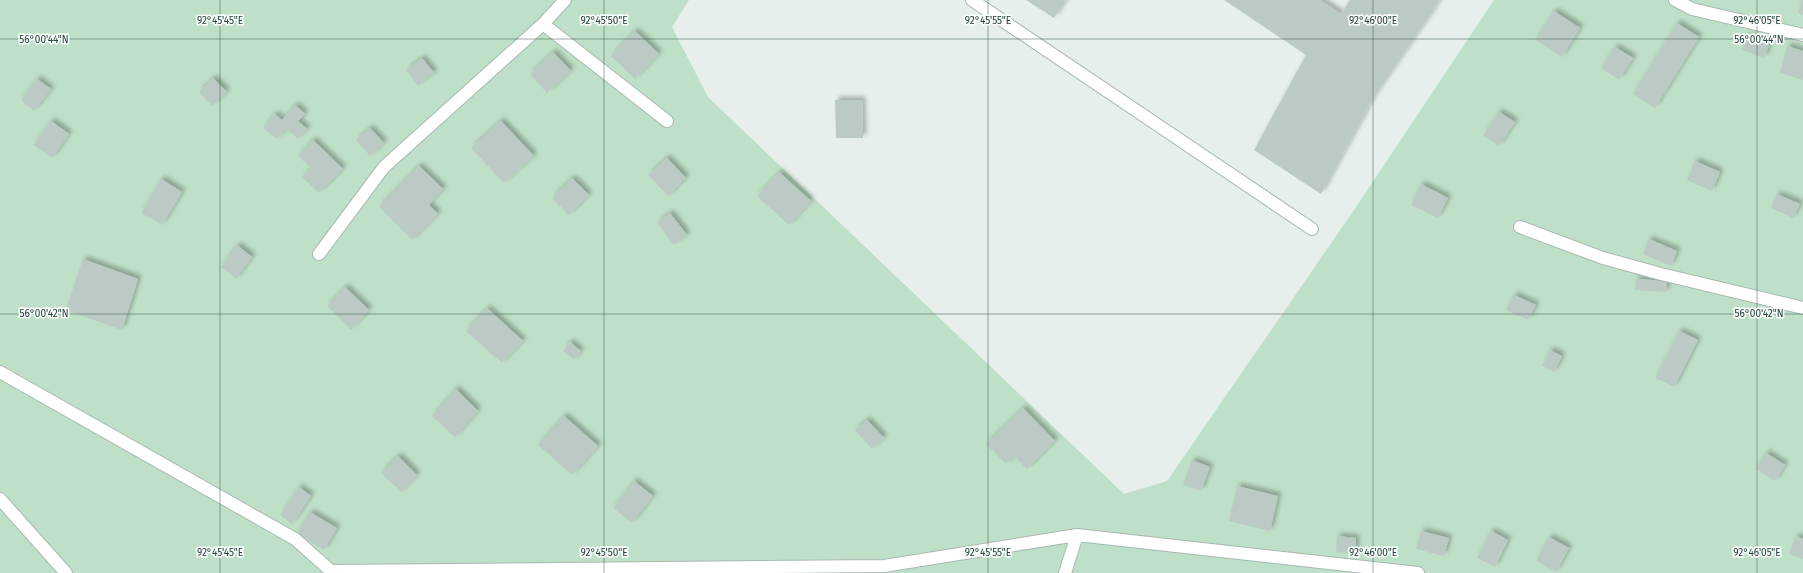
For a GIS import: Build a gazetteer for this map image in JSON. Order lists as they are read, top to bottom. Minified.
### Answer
{"coordinates":["92°45'45\"E","92°45'50\"E","92°45'55\"E","92°46'00\"E","92°46'05\"E","56°00'44\"N","56°00'42\"N"]}
